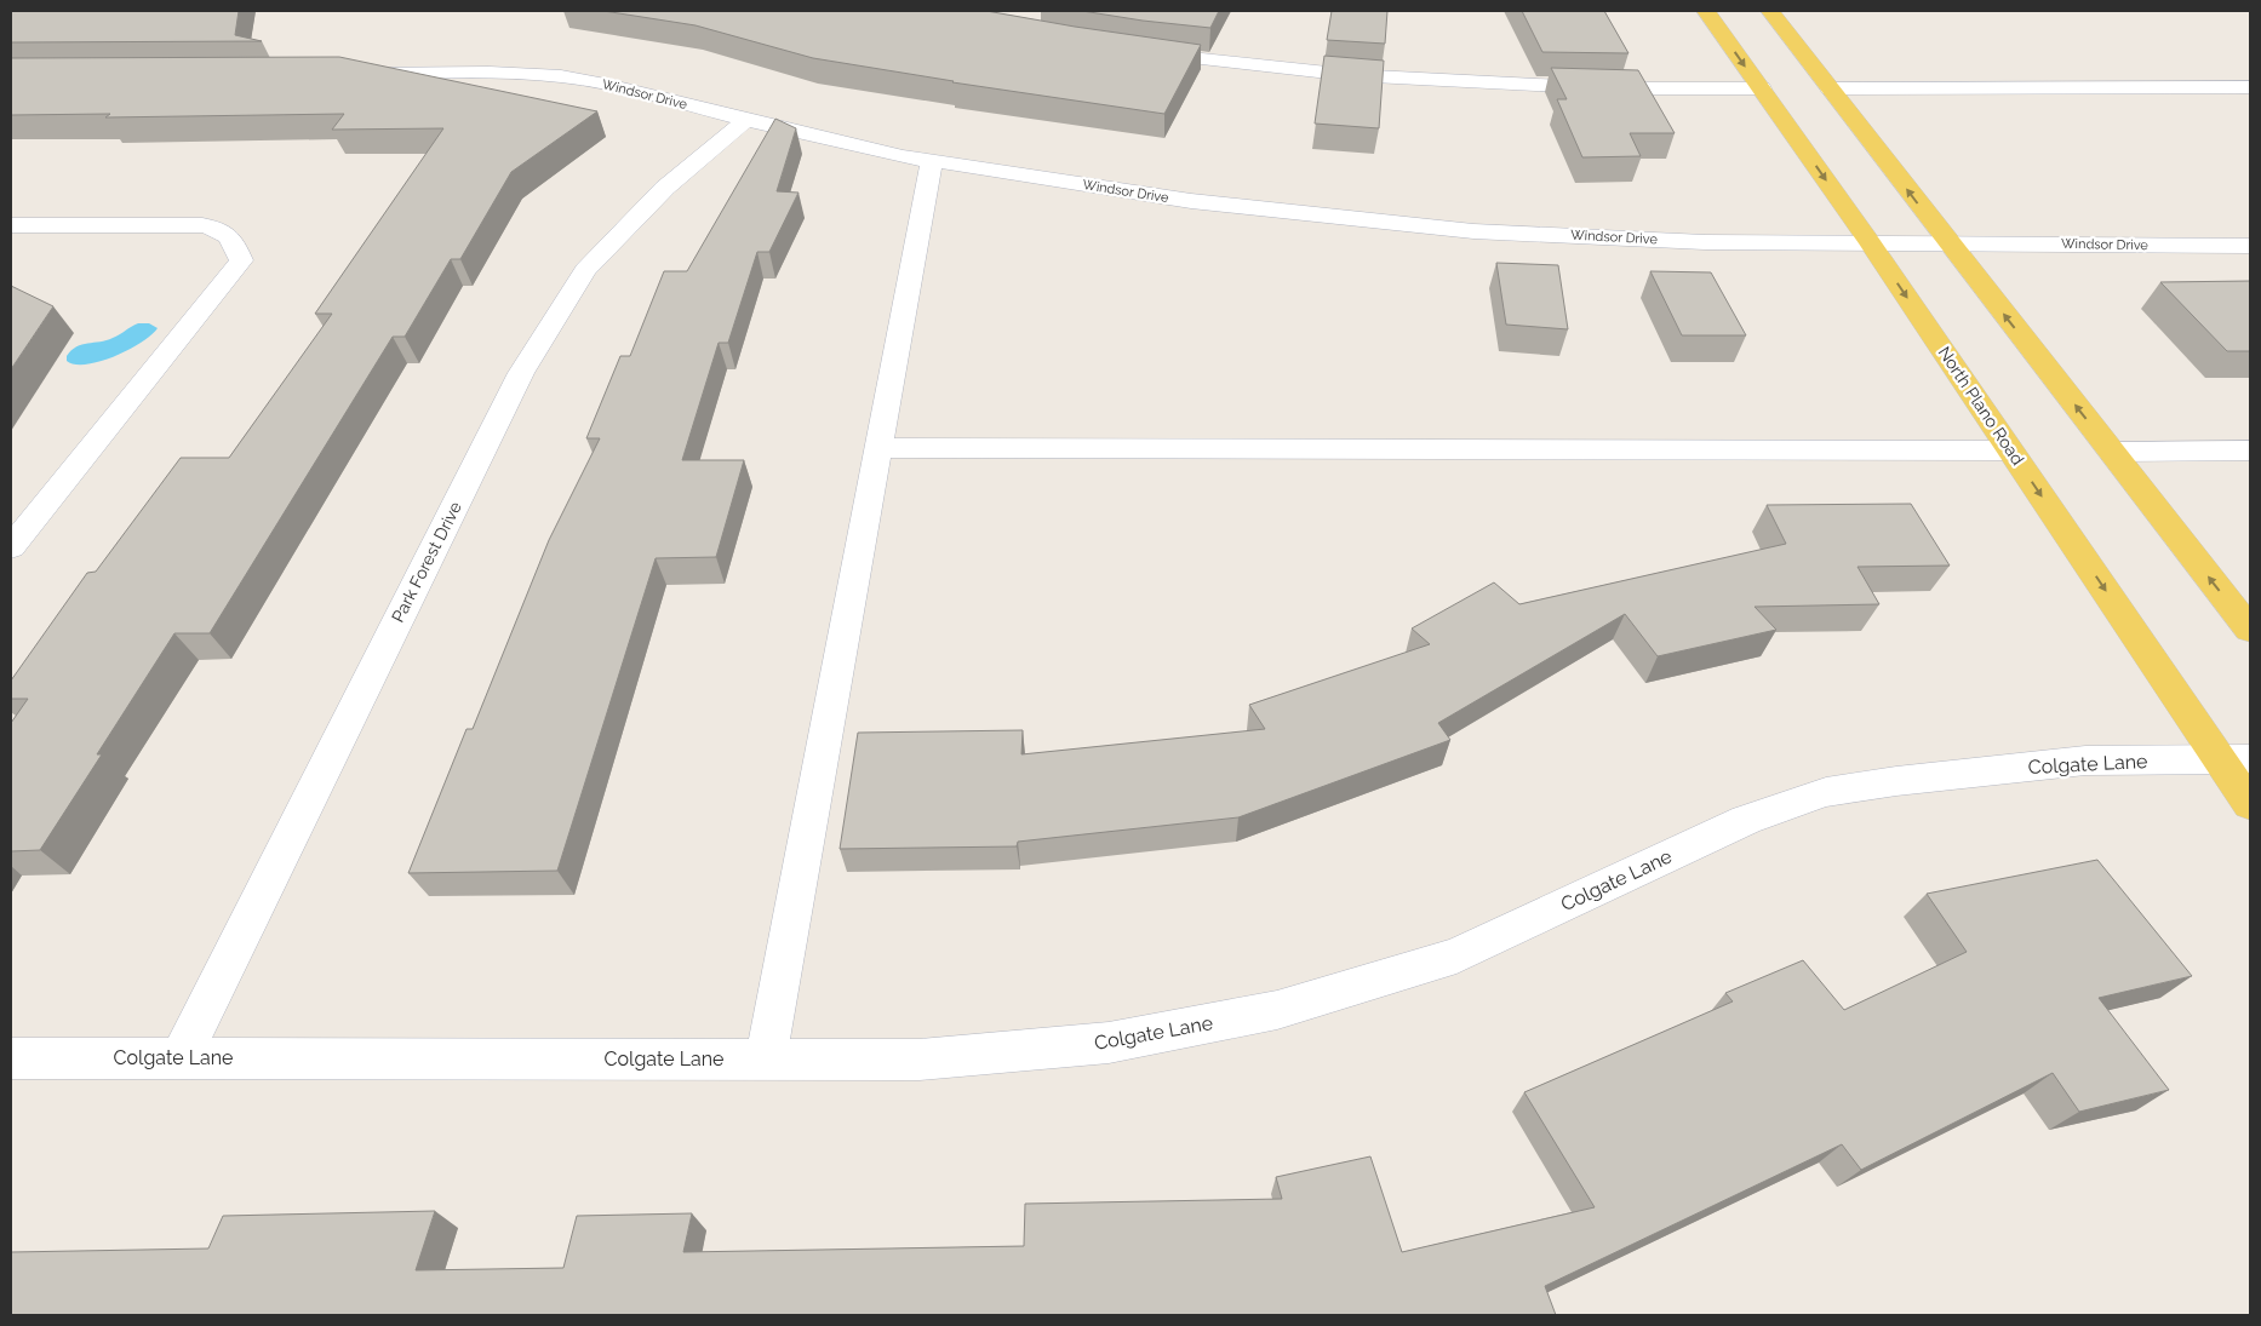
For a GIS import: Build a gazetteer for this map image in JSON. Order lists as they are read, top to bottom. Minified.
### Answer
{"streets":{"main road":["North Plano Road"],"street":["Windsor Drive","Park Forest Drive","Colgate Lane"]},"crossings":[["Windsor Drive","North Plano Road"],["Windsor Drive","Park Forest Drive"],["North Plano Road","Colgate Lane"],["Park Forest Drive","Colgate Lane"]]}
